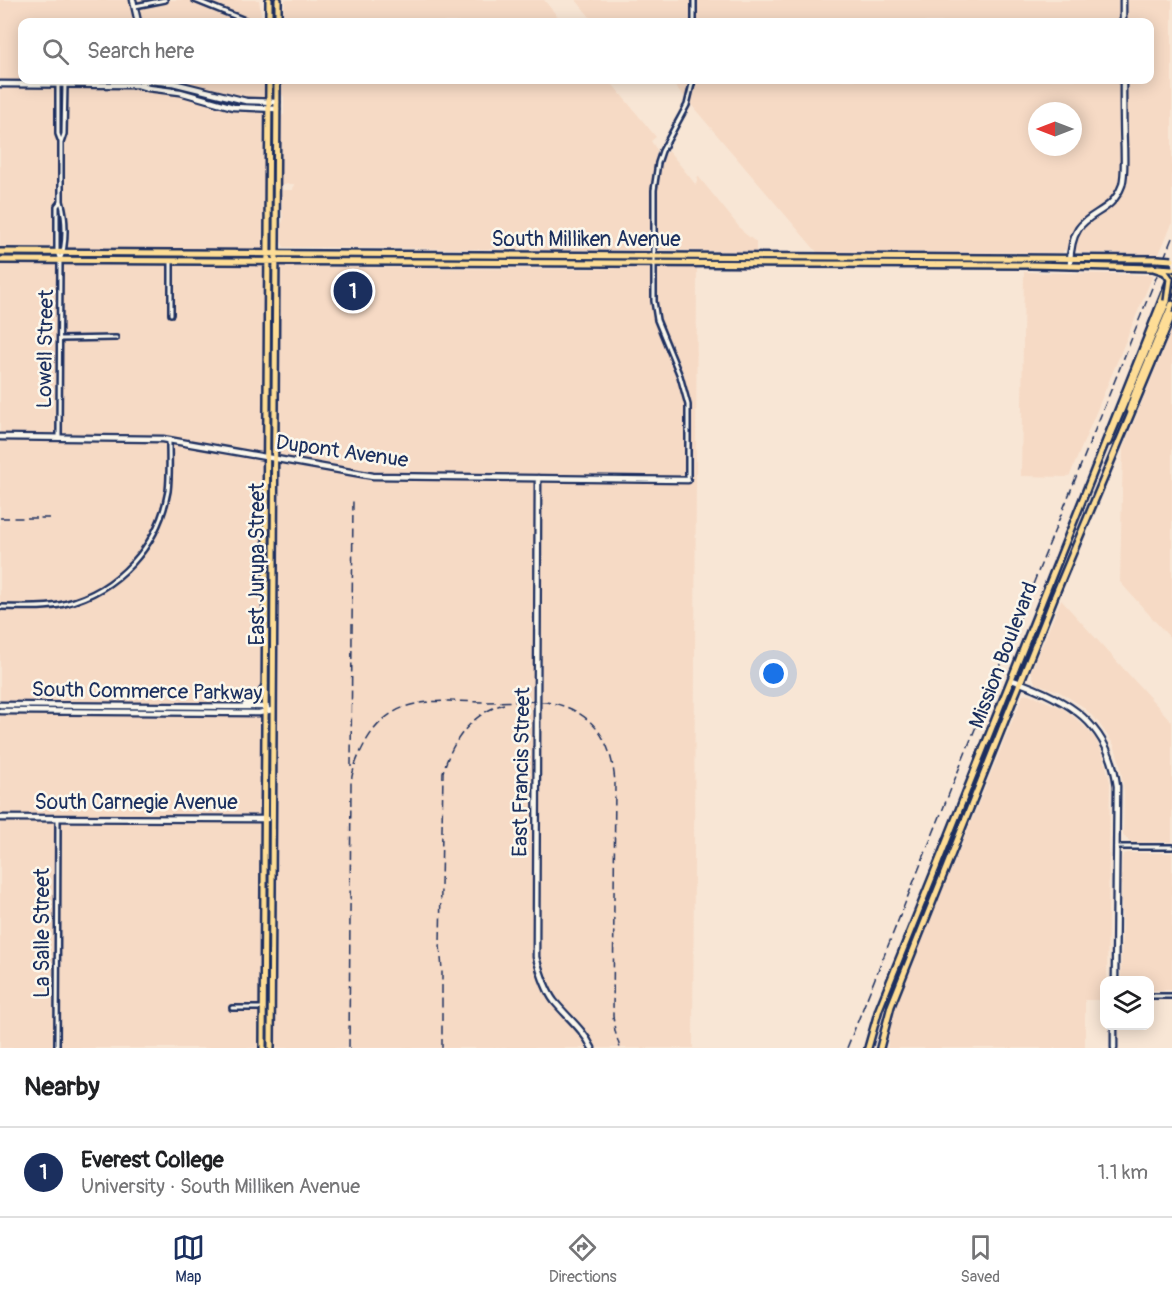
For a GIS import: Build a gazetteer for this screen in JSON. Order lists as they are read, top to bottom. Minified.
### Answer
{"streets":{"main road":["South Milliken Avenue","East Jurupa Street","Mission Boulevard"],"street":["Lowell Street","Dupont Avenue","South Commerce Parkway","East Francis Street","South Carnegie Avenue","La Salle Street"]},"crossings":[["South Milliken Avenue","Lowell Street"],["South Milliken Avenue","East Jurupa Street"],["Lowell Street","Dupont Avenue"],["Dupont Avenue","East Jurupa Street"],["Dupont Avenue","East Francis Street"],["East Jurupa Street","South Commerce Parkway"],["East Jurupa Street","South Carnegie Avenue"],["South Carnegie Avenue","La Salle Street"]],"north":"left","page":{"search":"Search here","pins":"1","heading":"Nearby","list":[{"mark":"1","name":"Everest College","note":"University · South Milliken Avenue","value":"1.1 km"}],"nav":["Map","Directions","Saved"]}}
